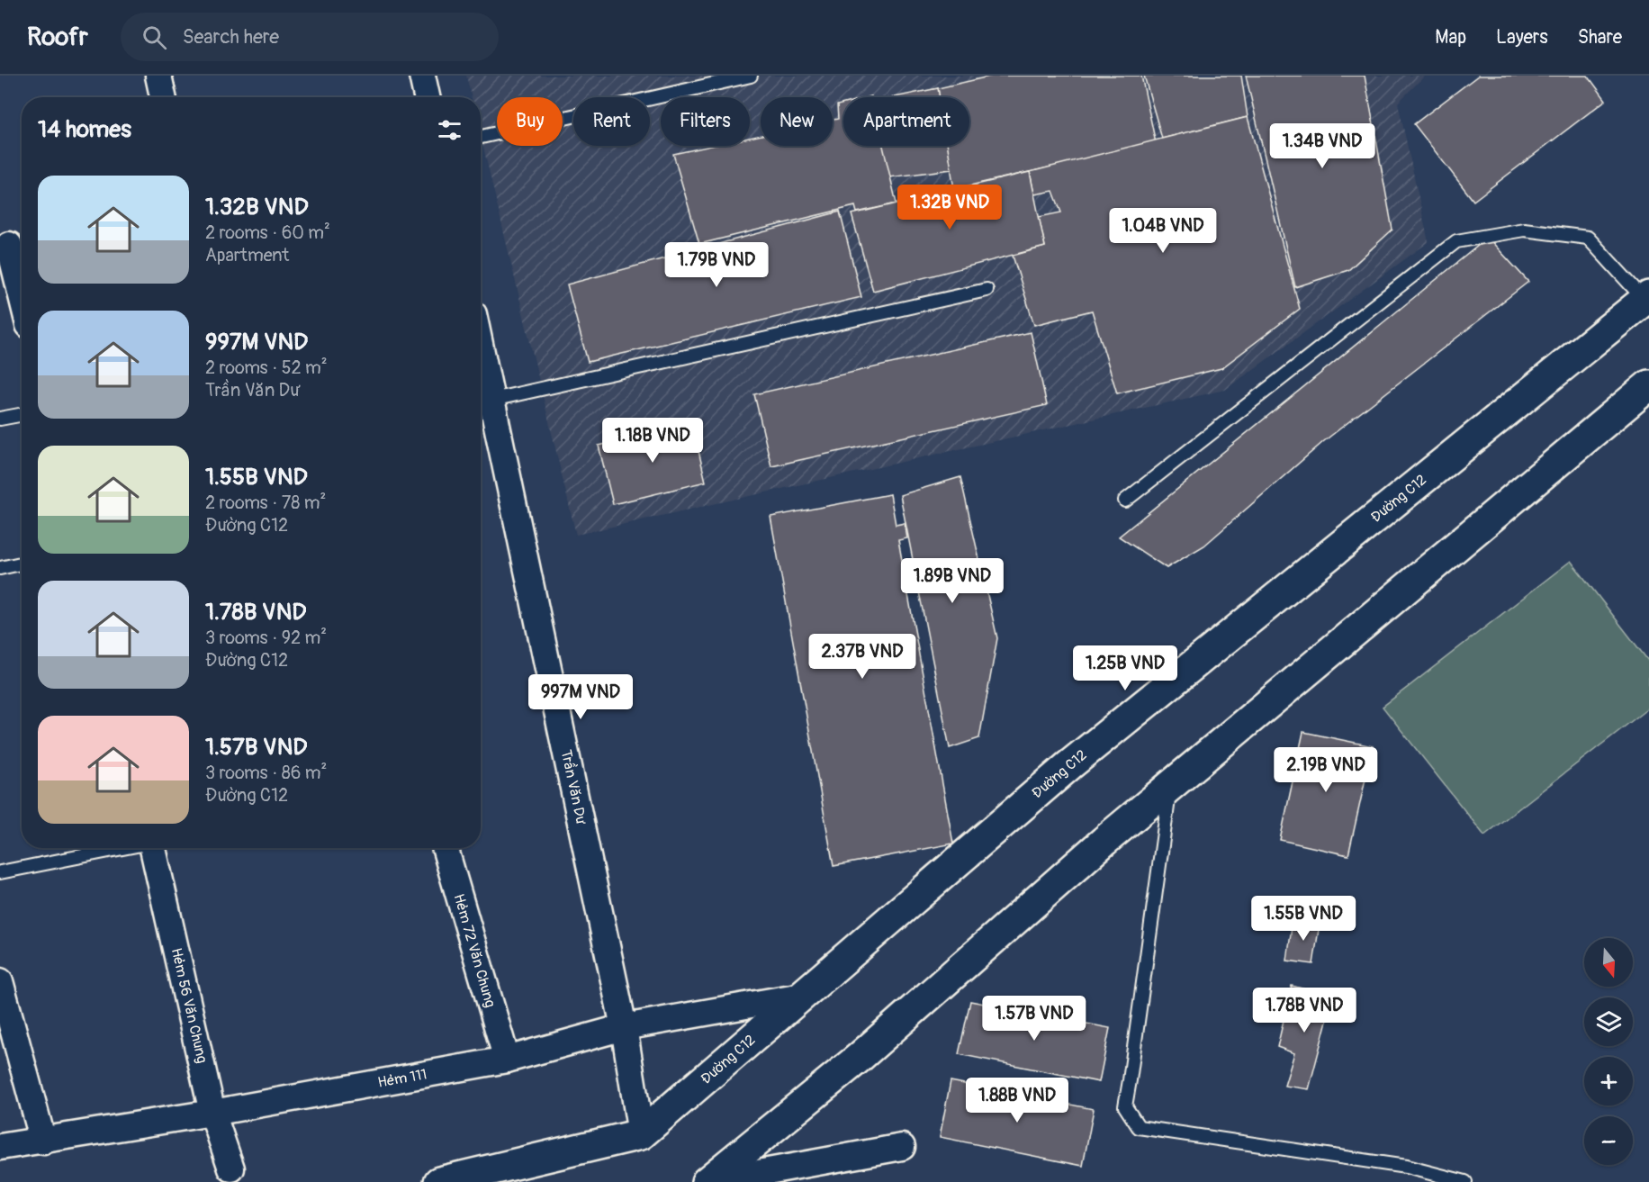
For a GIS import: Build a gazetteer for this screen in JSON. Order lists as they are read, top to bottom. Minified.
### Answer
{"streets":{"main road":["Đường C12"],"street":["Trần Văn Dư","Hẻm 72 Văn Chung","Hẻm 56 Văn Chung","Hẻm 111"]},"crossings":[["Đường C12","Trần Văn Dư"],["Đường C12","Hẻm 111"],["Trần Văn Dư","Hẻm 111"],["Hẻm 72 Văn Chung","Hẻm 111"],["Hẻm 56 Văn Chung","Hẻm 111"]],"north":"bottom","page":{"header":"Roofr","search":"Search here","nav":["Map","Layers","Share"],"chip":["Buy","Rent","Filters","New","Apartment"],"heading":"14 homes","price":["1.34B VND","1.32B VND","1.04B VND","1.79B VND","1.18B VND","1.89B VND","2.37B VND","1.25B VND","997M VND","2.19B VND","1.55B VND","1.78B VND","1.57B VND","1.88B VND"],"list":[{"name":"1.32B VND","note":"2 rooms · 60 m² · Apartment"},{"name":"997M VND","note":"2 rooms · 52 m² · Trần Văn Dư"},{"name":"1.55B VND","note":"2 rooms · 78 m² · Đường C12"},{"name":"1.78B VND","note":"3 rooms · 92 m² · Đường C12"},{"name":"1.57B VND","note":"3 rooms · 86 m² · Đường C12"}],"map_buttons":["+","−"]}}
